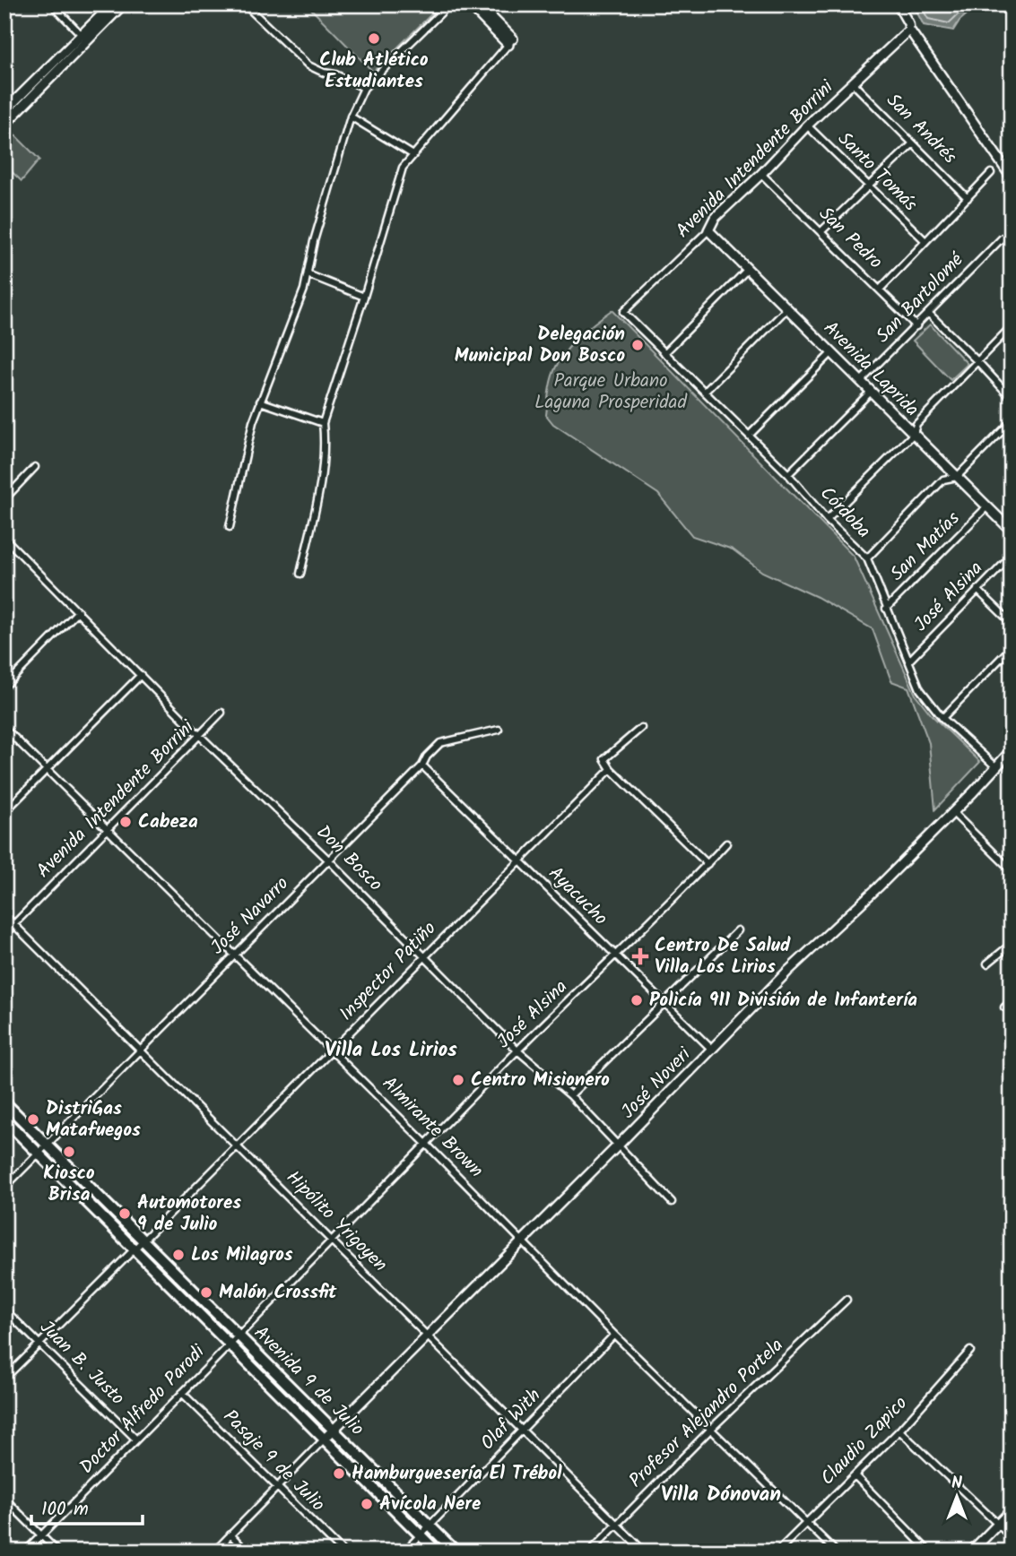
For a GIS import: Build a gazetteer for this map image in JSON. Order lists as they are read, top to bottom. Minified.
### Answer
{"streets":{"main road":["Avenida 9 de Julio"],"street":["San Andrés","Avenida Intendente Borrini","Santo Tomás","San Pedro","San Bartolomé","Avenida Laprida","Córdoba","San Matías","José Alsina","Don Bosco","Ayacucho","José Navarro","Inspector Patiño","José Noveri","Almirante Brown","Hipólito Yrigoyen","Juan B. Justo","Doctor Alfredo Parodi","Profesor Alejandro Portela","Olaf With","Claudio Zapico","Pasaje 9 de Julio"]},"crossings":[["San Andrés","Avenida Intendente Borrini"],["Avenida Intendente Borrini","Santo Tomás"],["Avenida Intendente Borrini","San Pedro"],["Avenida Intendente Borrini","Avenida Laprida"],["Avenida Intendente Borrini","Córdoba"],["Avenida Intendente Borrini","Don Bosco"],["Avenida Intendente Borrini","Almirante Brown"],["Avenida Intendente Borrini","Hipólito Yrigoyen"],["San Pedro","San Bartolomé"],["San Bartolomé","Avenida Laprida"],["Avenida Laprida","San Matías"],["Córdoba","San Matías"],["Córdoba","José Alsina"],["Córdoba","José Noveri"],["José Alsina","Don Bosco"],["José Alsina","Ayacucho"],["José Alsina","Almirante Brown"],["José Alsina","Hipólito Yrigoyen"],["José Alsina","Avenida 9 de Julio"],["José Alsina","Doctor Alfredo Parodi"],["Don Bosco","José Navarro"],["Don Bosco","Inspector Patiño"],["Don Bosco","José Noveri"],["Ayacucho","José Navarro"],["Ayacucho","Inspector Patiño"],["Ayacucho","José Noveri"],["José Navarro","Almirante Brown"],["José Navarro","Hipólito Yrigoyen"],["José Navarro","Avenida 9 de Julio"],["Inspector Patiño","Almirante Brown"],["Inspector Patiño","Hipólito Yrigoyen"],["Inspector Patiño","Juan B. Justo"],["Inspector Patiño","Avenida 9 de Julio"],["José Noveri","Almirante Brown"],["José Noveri","Hipólito Yrigoyen"],["José Noveri","Avenida 9 de Julio"],["Almirante Brown","Profesor Alejandro Portela"],["Almirante Brown","Olaf With"],["Almirante Brown","Claudio Zapico"],["Hipólito Yrigoyen","Profesor Alejandro Portela"],["Hipólito Yrigoyen","Olaf With"],["Juan B. Justo","Doctor Alfredo Parodi"],["Avenida 9 de Julio","Doctor Alfredo Parodi"],["Avenida 9 de Julio","Olaf With"],["Doctor Alfredo Parodi","Pasaje 9 de Julio"]],"districts":["Villa Los Lirios","Villa Dónovan"],"parks":["Parque Urbano Laguna Prosperidad"],"places":{"other":["Club Atlético Estudiantes","Delegación Municipal Don Bosco","Cabeza","Policía 911 División de Infantería","Centro Misionero","DistriGas Matafuegos","Kiosco Brisa","Automotores 9 de Julio","Los Milagros","Malón Crossfit","Hamburguesería El Trébol","Avícola Nere"],"health":["Centro De Salud Villa Los Lirios"]},"scale_bar":"100 m","north":"top"}
